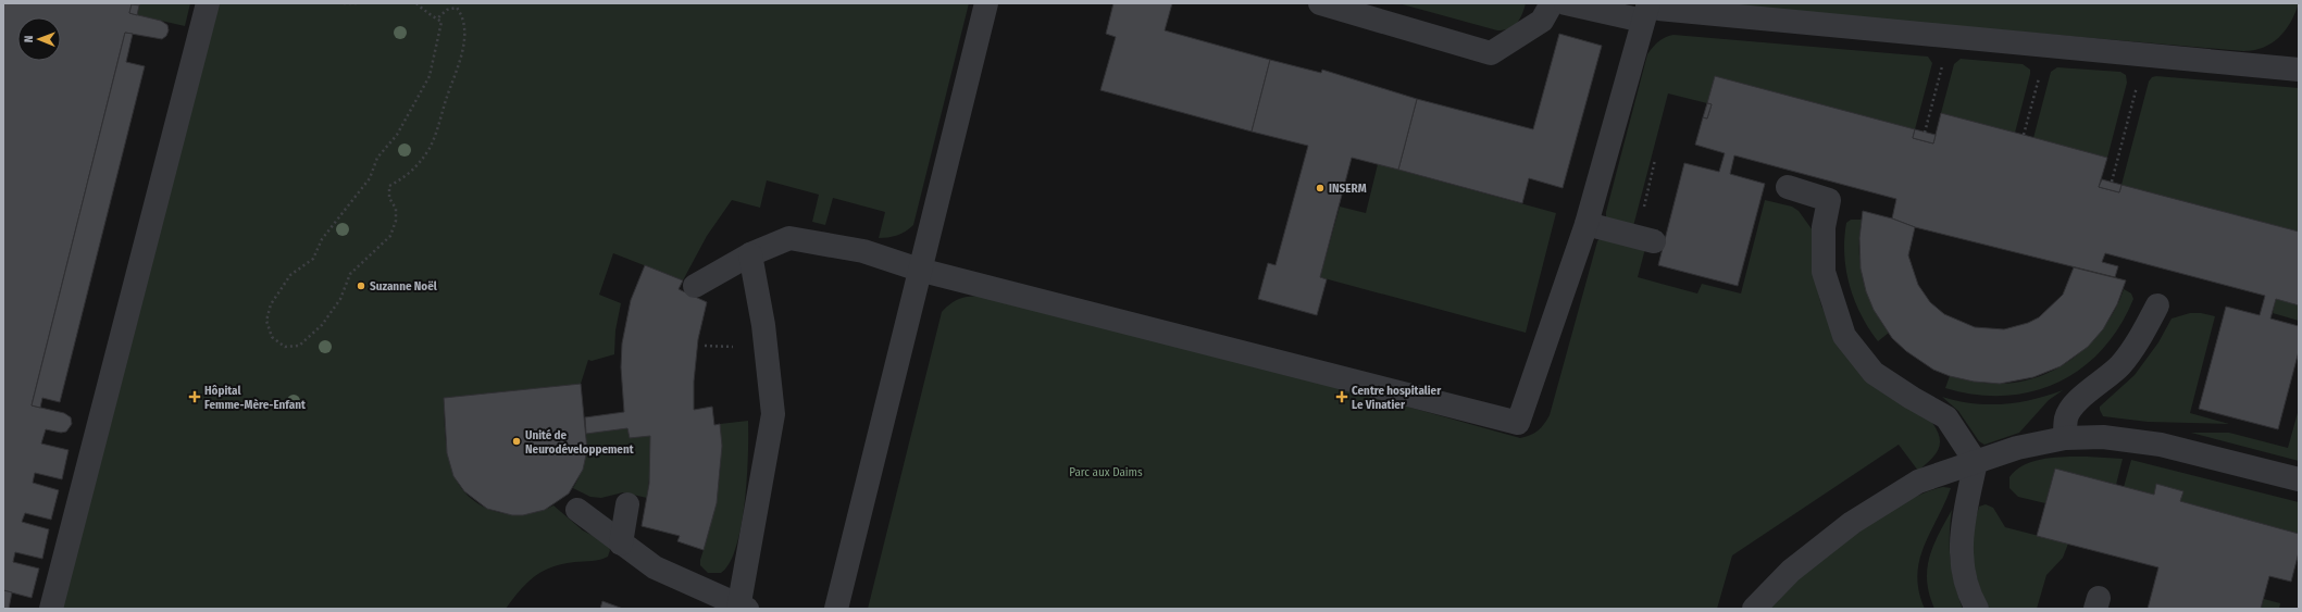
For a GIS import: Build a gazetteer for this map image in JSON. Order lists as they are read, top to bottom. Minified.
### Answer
{"parks":["Parc aux Daims"],"places":{"other":["INSERM","Suzanne Noël","Unité de Neurodéveloppement"],"health":["Hôpital Femme-Mère-Enfant","Centre hospitalier Le Vinatier"]},"north":"left"}
